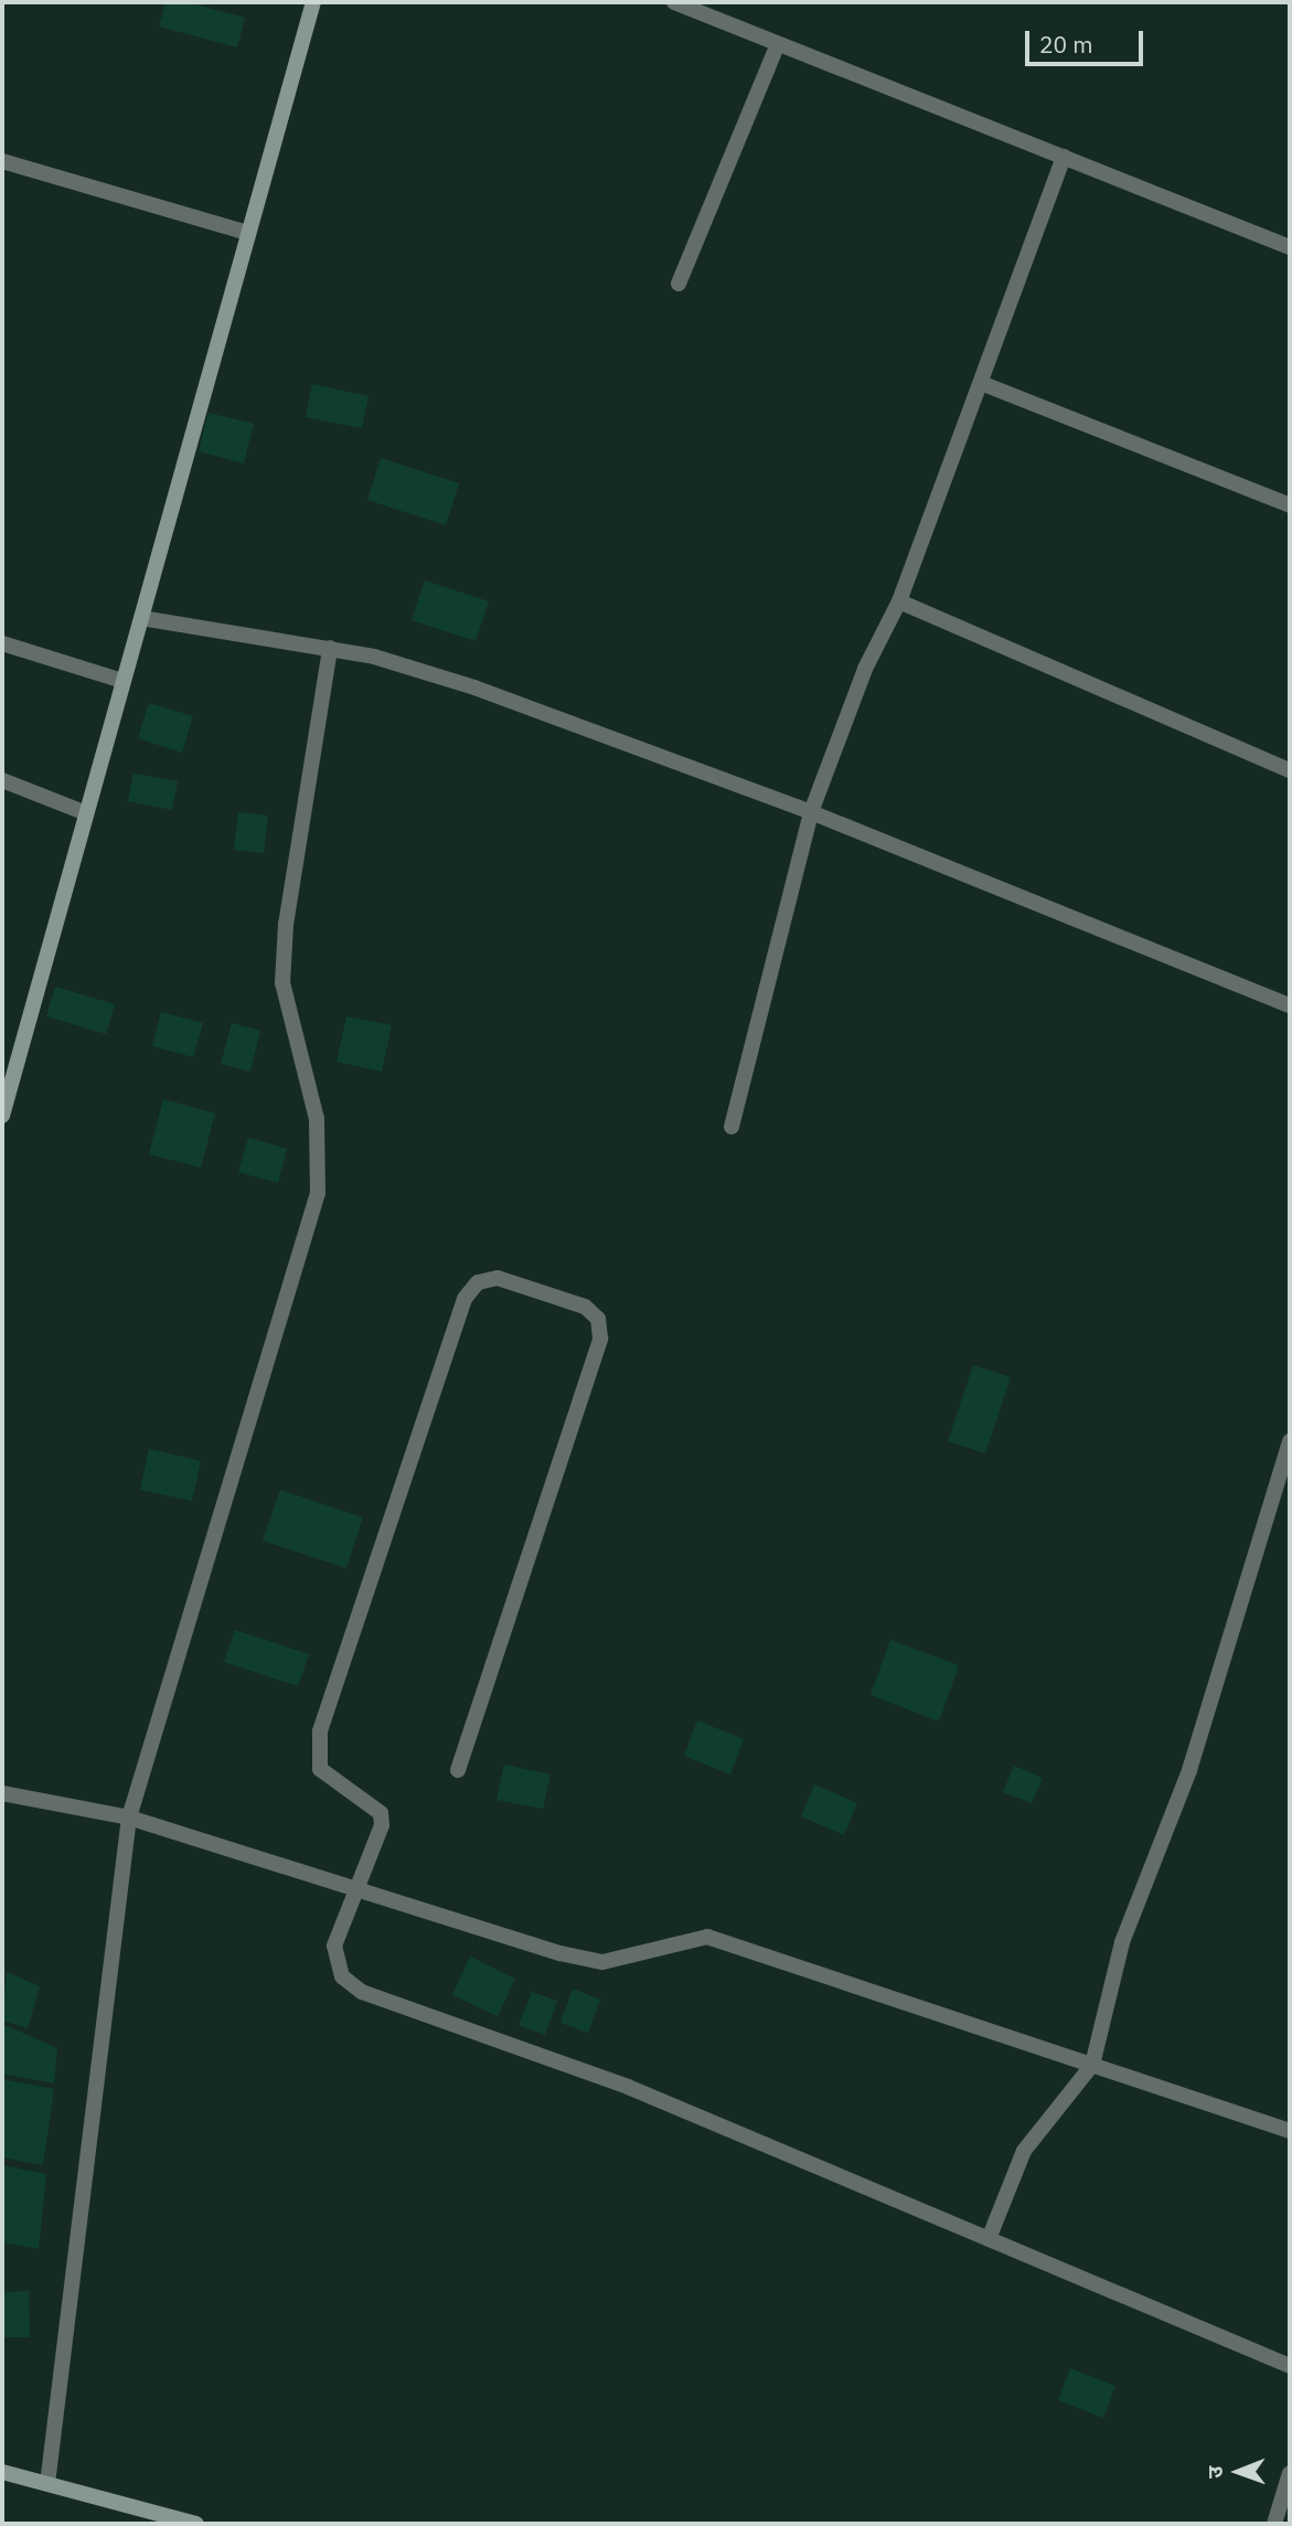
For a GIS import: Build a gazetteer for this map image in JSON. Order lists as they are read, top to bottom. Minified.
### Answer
{"scale_bar":"20 m","north":"left"}
